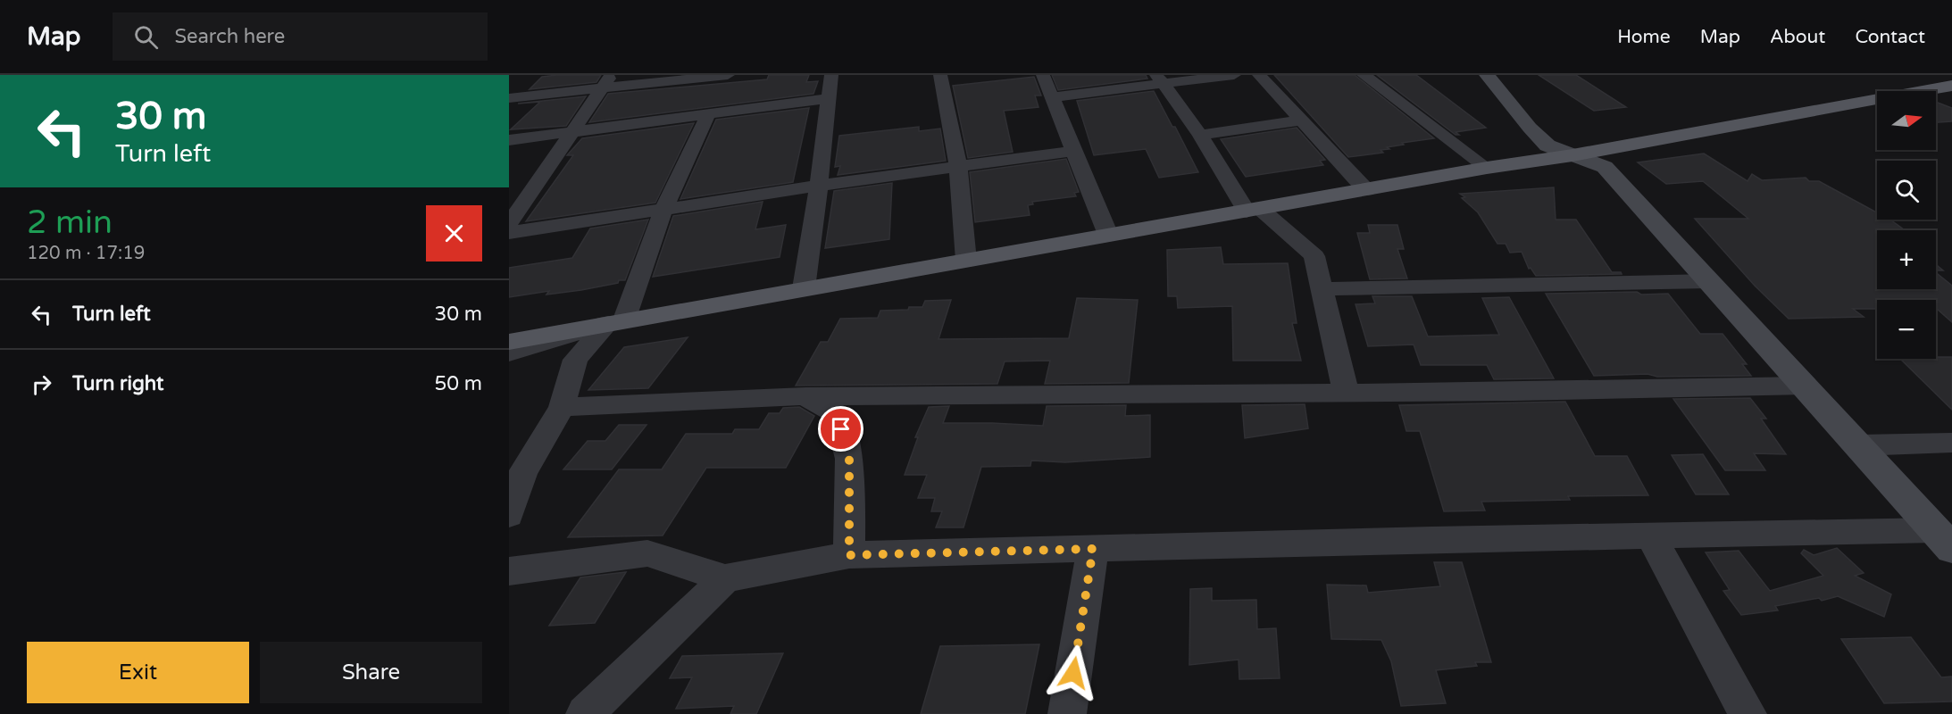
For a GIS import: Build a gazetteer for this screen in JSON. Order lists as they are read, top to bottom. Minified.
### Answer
{"north":"right","page":{"header":"Map","search":"Search here","nav":["Home","Map","About","Contact"],"turn":["30 m","Turn left"],"map_buttons":["+","−"],"heading":["2 min","120 m · 17:19"],"list":[{"name":"Turn left","value":"30 m"},{"name":"Turn right","value":"50 m"}],"buttons":["Exit","Share"]}}
